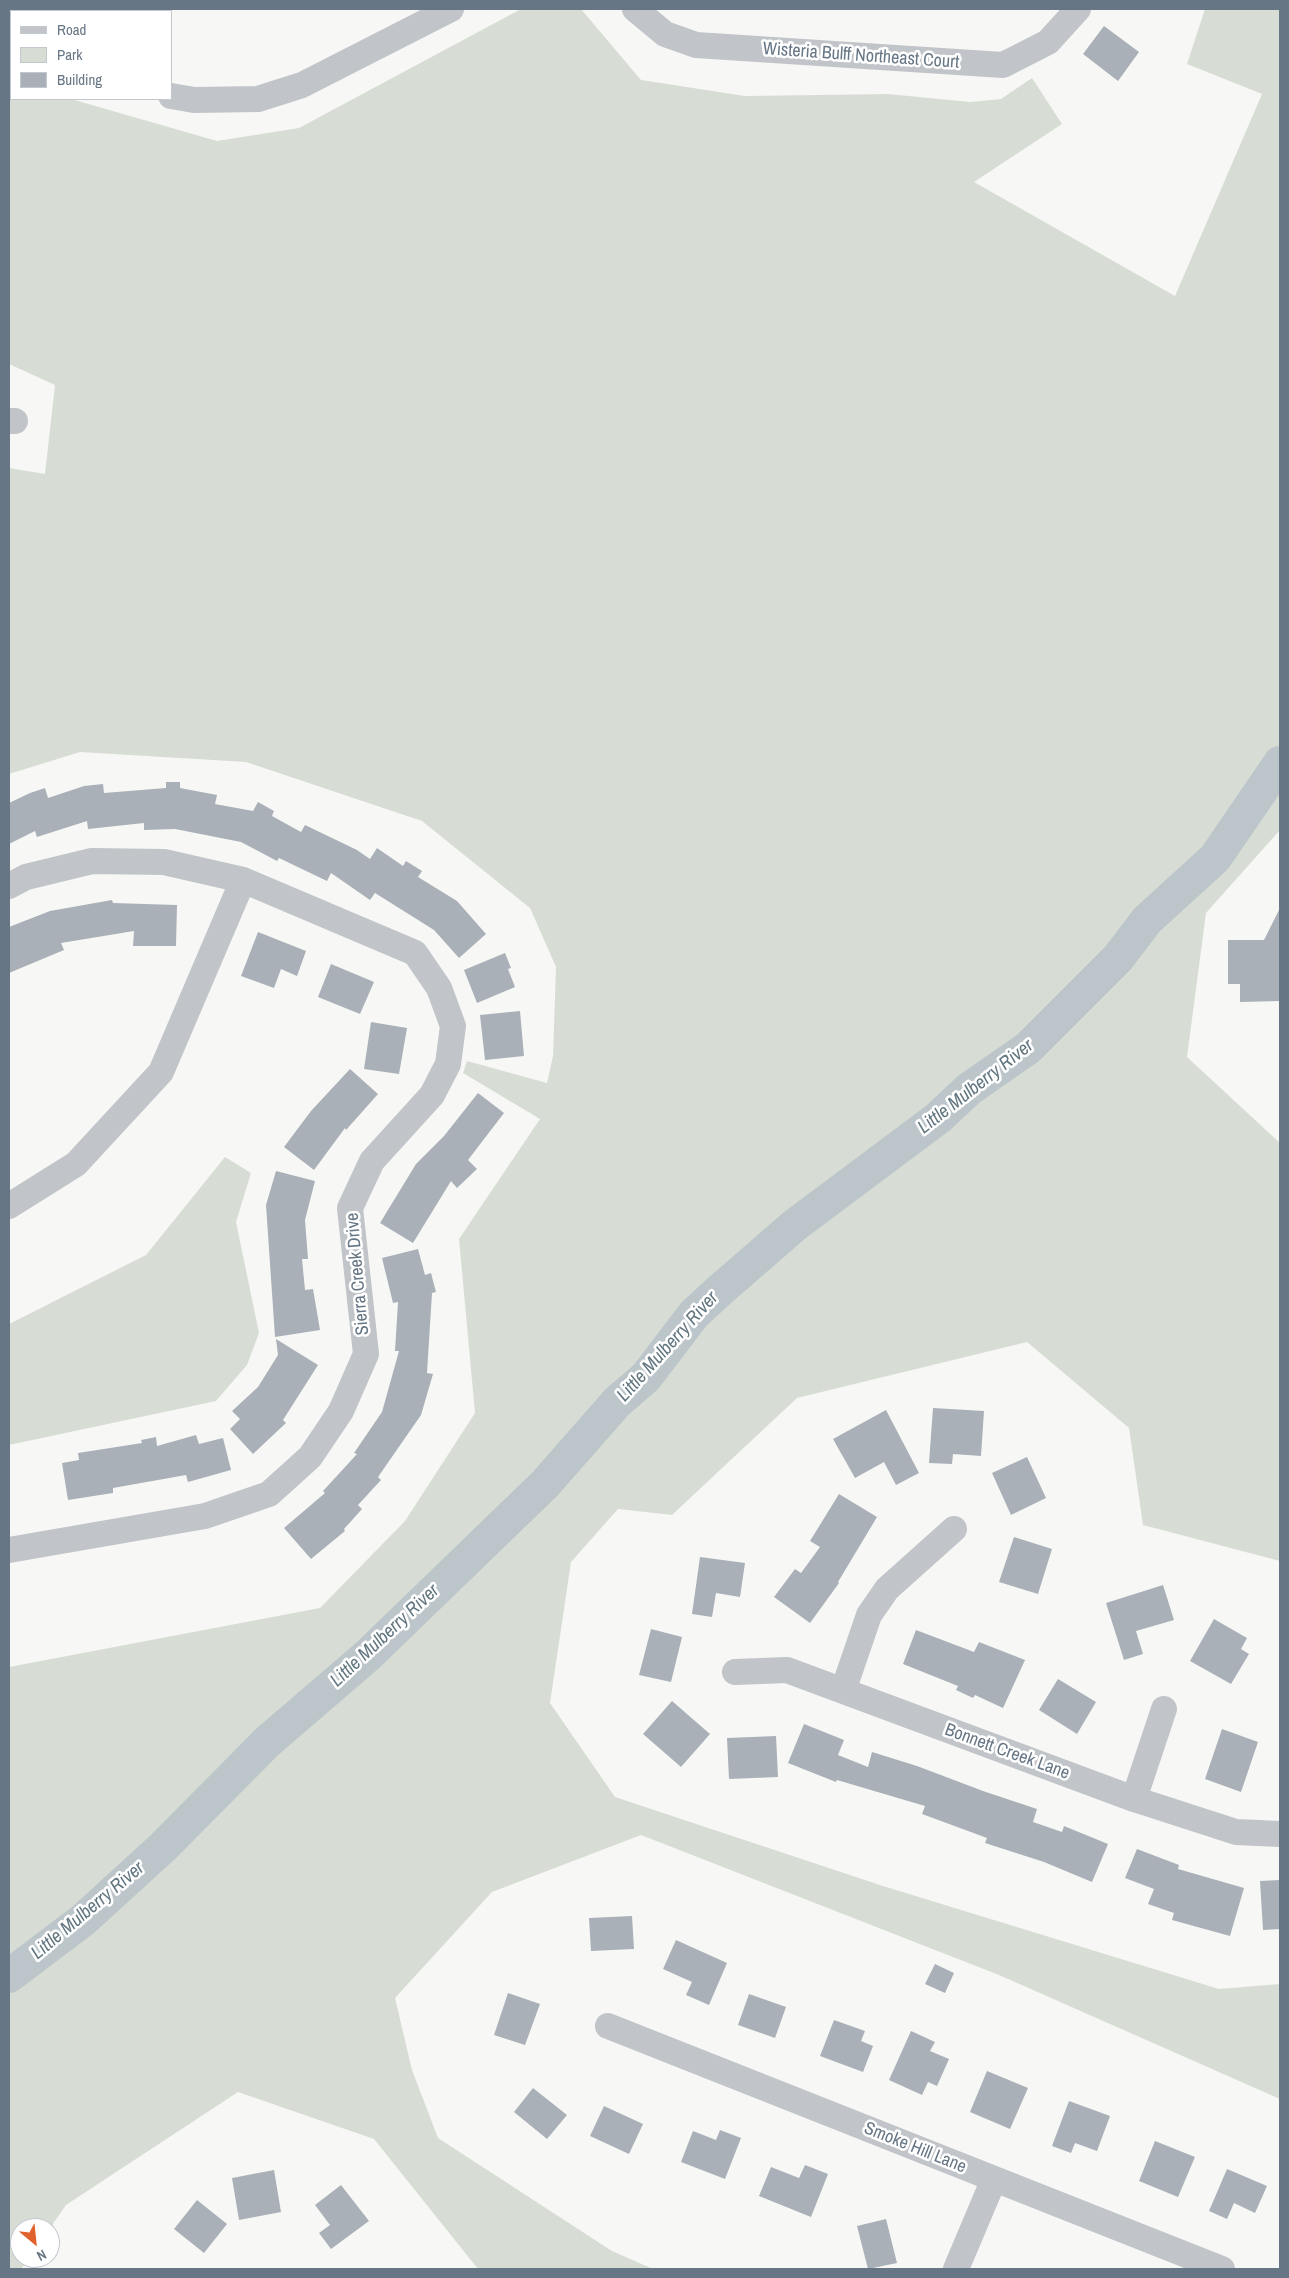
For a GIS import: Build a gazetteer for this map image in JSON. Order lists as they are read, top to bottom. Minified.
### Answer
{"streets":{"street":["Wisteria Bulff Northeast Court","Sierra Creek Drive","Bonnett Creek Lane","Smoke Hill Lane"]},"water":["Little Mulberry River"],"legend":["Road","Park","Building"],"north":"bottom right"}
